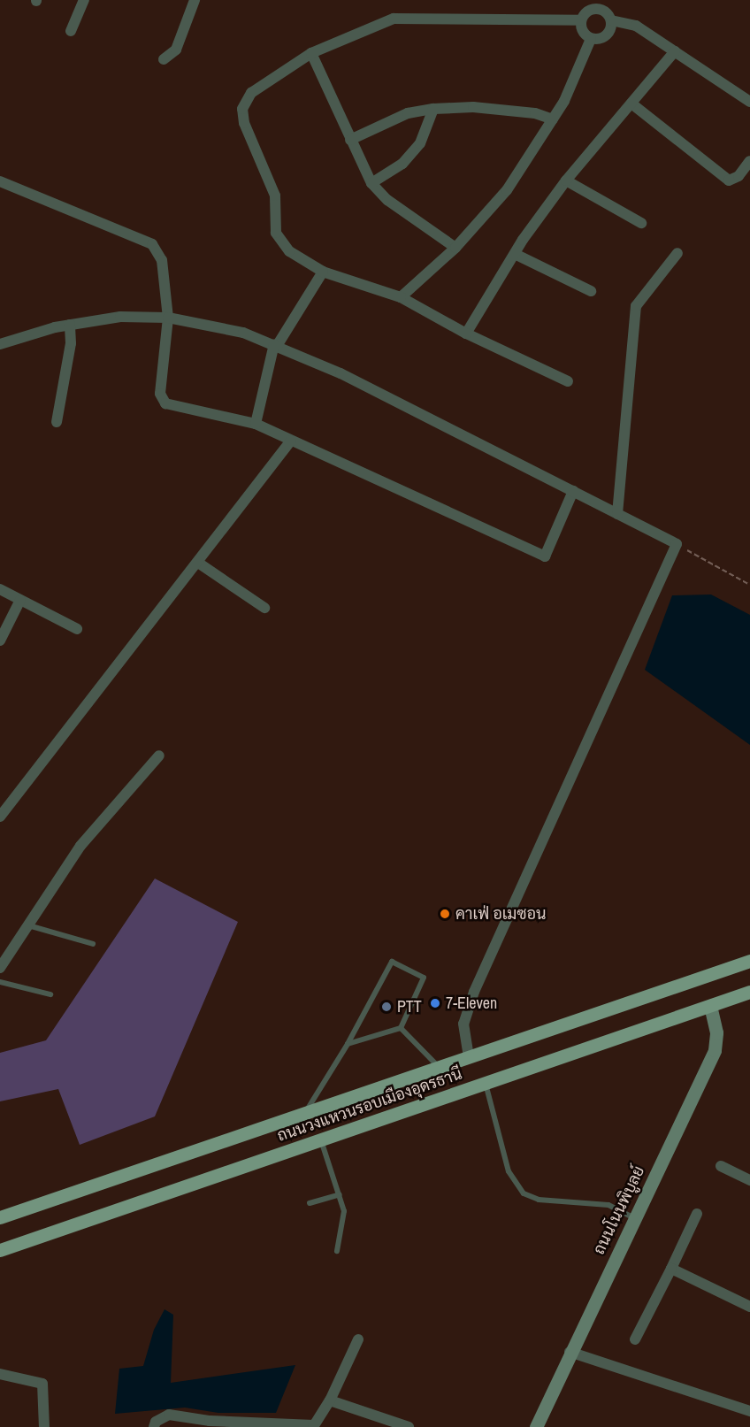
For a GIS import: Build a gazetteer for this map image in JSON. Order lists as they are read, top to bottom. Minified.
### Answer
{"streets":{"main road":["ถนนวงแหวนรอบเมืองอุดรธานี"],"street":["ถนนโนนพิบูลย์"]},"crossings":[["ถนนวงแหวนรอบเมืองอุดรธานี","ถนนโนนพิบูลย์"]],"places":["คาเฟ่ อเมซอน","7-Eleven","PTT"]}
